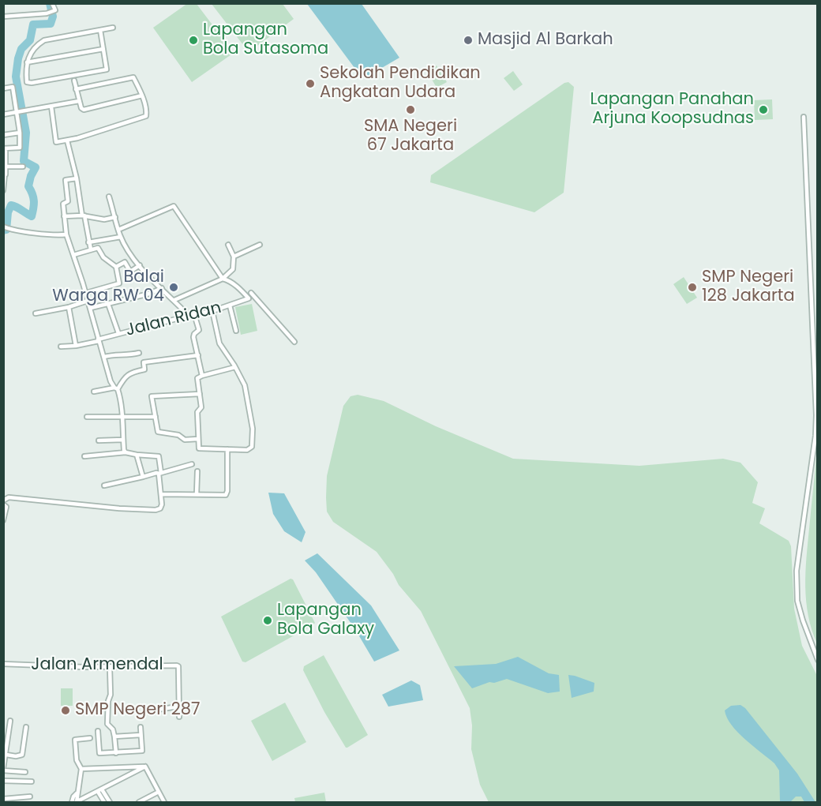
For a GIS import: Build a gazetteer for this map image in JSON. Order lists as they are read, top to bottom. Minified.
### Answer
{"streets":{"street":["Jalan Ridan","Jalan Armendal"]},"places":["Lapangan Bola Sutasoma","Masjid Al Barkah","Sekolah Pendidikan Angkatan Udara","SMA Negeri 67 Jakarta","Lapangan Panahan Arjuna Koopsudnas","Balai Warga RW 04","SMP Negeri 128 Jakarta","Lapangan Bola Galaxy","SMP Negeri 287"]}
